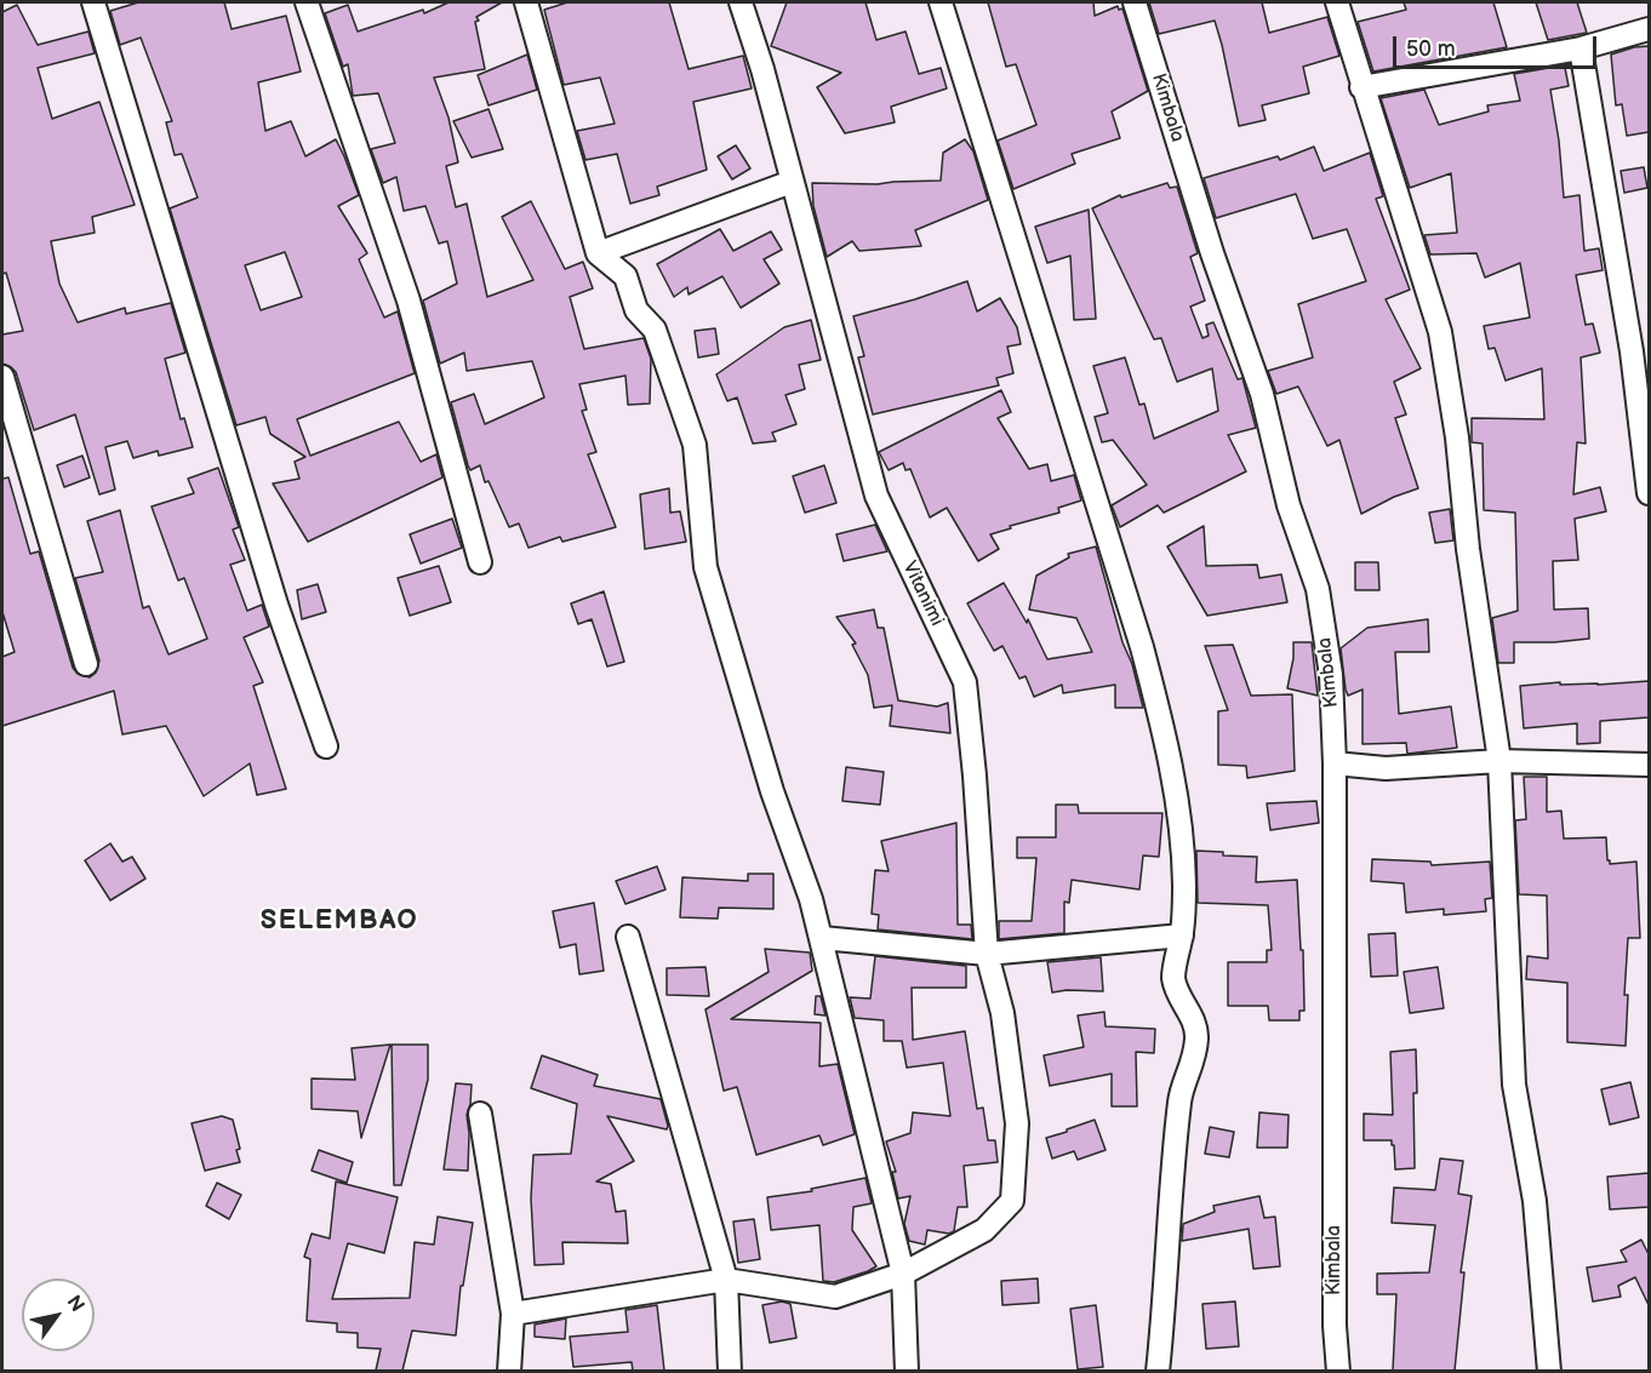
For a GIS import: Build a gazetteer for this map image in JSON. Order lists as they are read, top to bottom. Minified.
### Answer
{"streets":{"street":["Kimbala","Vitanimi"]},"districts":["SELEMBAO"],"scale_bar":"50 m","north":"top right"}
